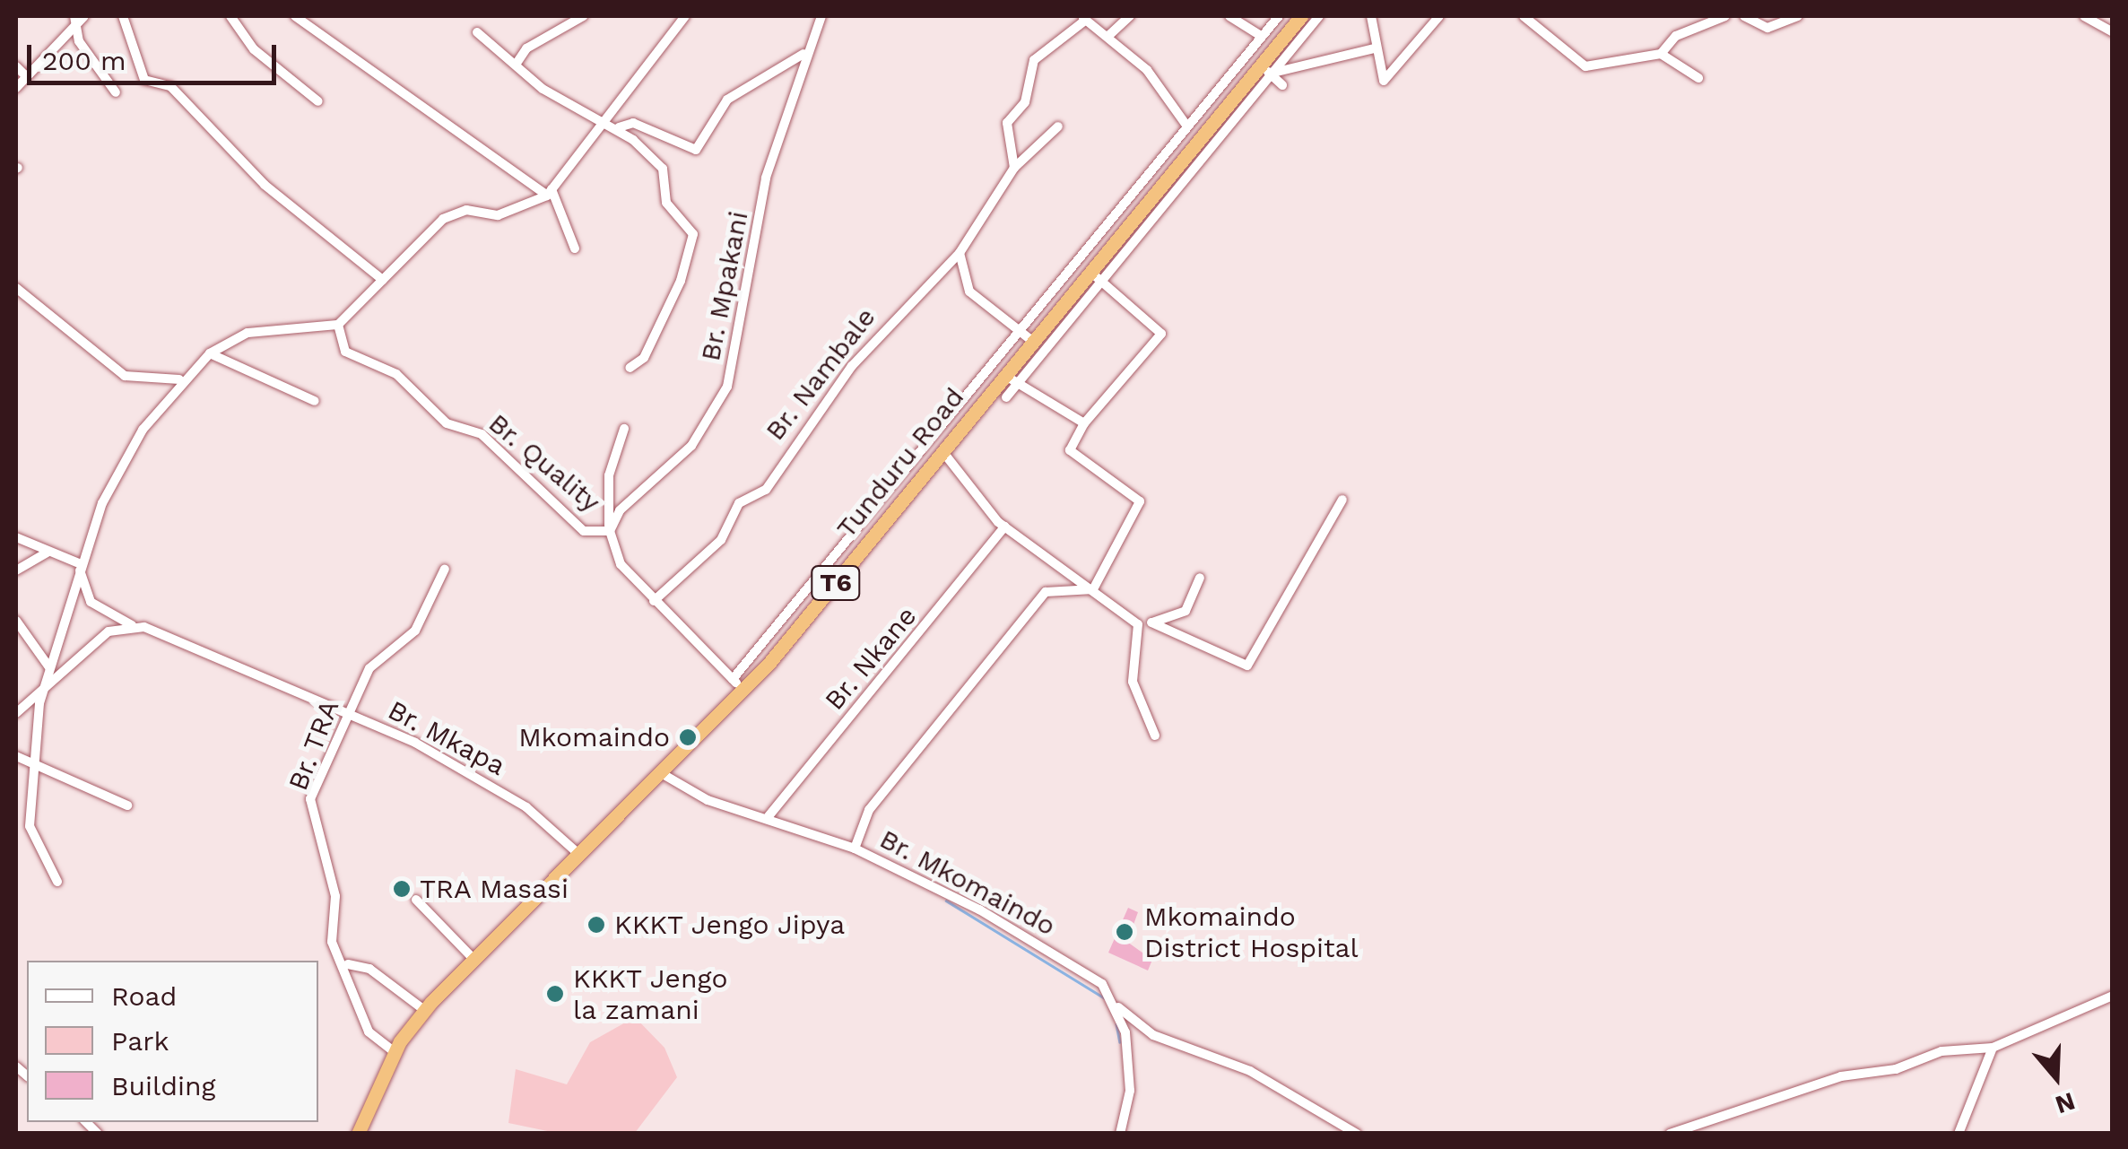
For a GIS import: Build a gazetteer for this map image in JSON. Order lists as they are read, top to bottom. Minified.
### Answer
{"streets":{"highway":["Tunduru Road","T6"],"street":["Br. Mpakani","Br. Nambale","Br. Quality","Br. Nkane","Br. Mkapa","Br. TRA","Br. Mkomaindo"]},"crossings":[["Br. Mpakani","Br. Quality"],["Br. Nambale","Br. Quality"],["Br. Quality","Tunduru Road"],["Tunduru Road","Br. Mkapa"],["Tunduru Road","Br. TRA"],["Tunduru Road","Br. Mkomaindo"],["Br. Nkane","Br. Mkomaindo"],["Br. Mkapa","Br. TRA"]],"places":["Mkomaindo","TRA Masasi","KKKT Jengo Jipya","Mkomaindo District Hospital","KKKT Jengo la zamani"],"legend":["Road","Park","Building"],"scale_bar":"200 m","north":"bottom"}
